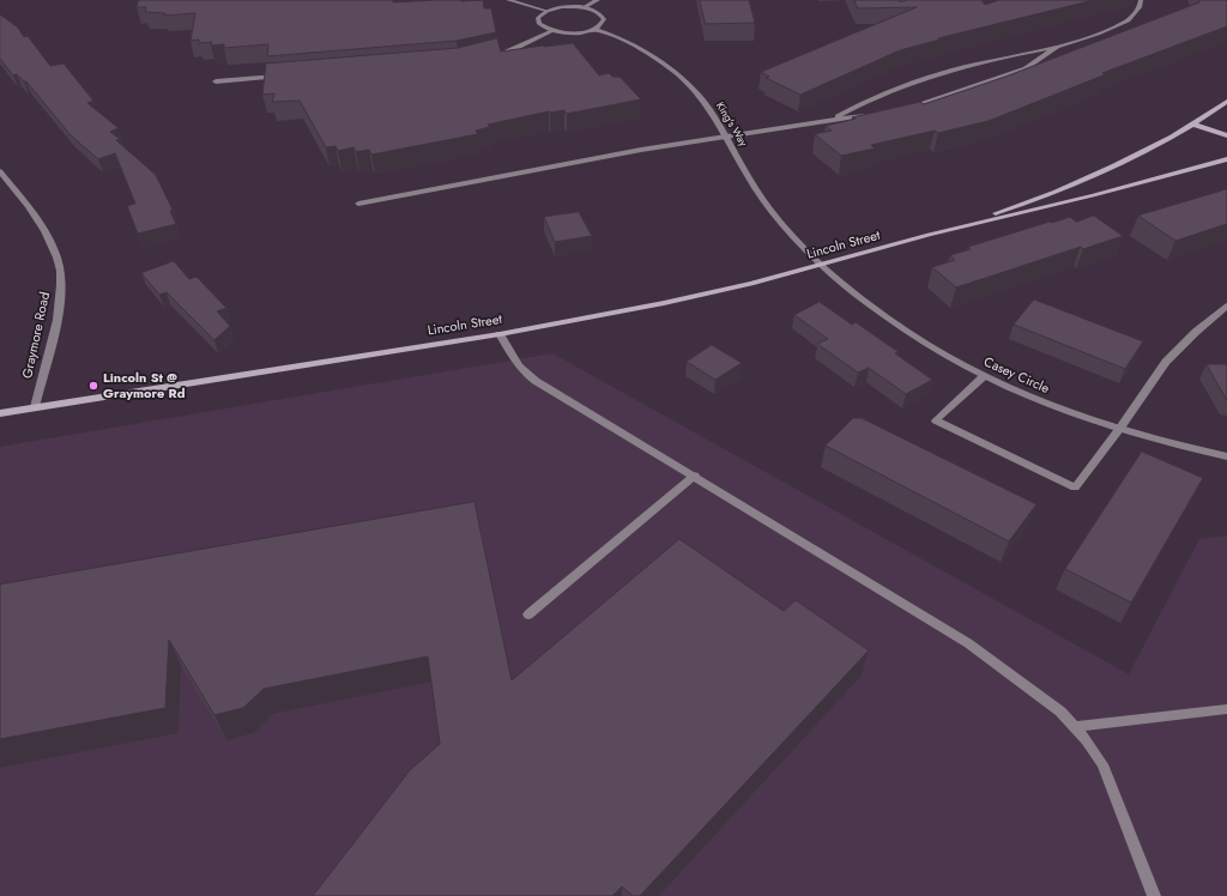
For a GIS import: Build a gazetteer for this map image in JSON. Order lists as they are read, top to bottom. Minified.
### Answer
{"streets":{"street":["King's Way","Lincoln Street","Graymore Road","Casey Circle"]},"crossings":[["King's Way","Lincoln Street"],["King's Way","Casey Circle"],["Lincoln Street","Graymore Road"],["Lincoln Street","Casey Circle"]],"places":["Lincoln St @ Graymore Rd"]}
